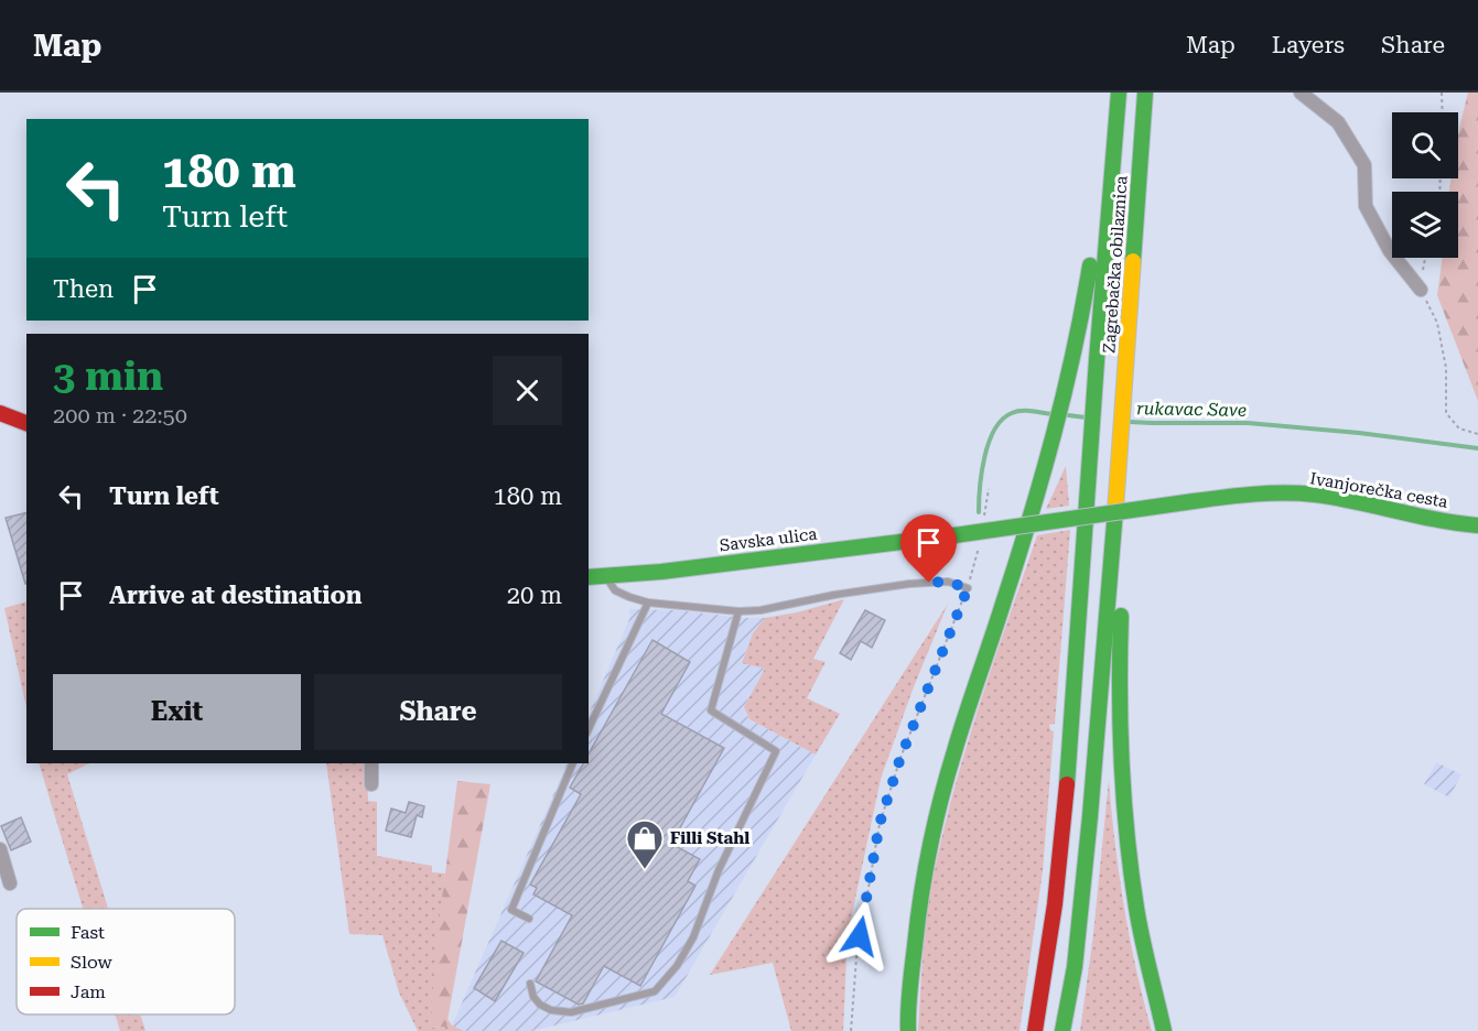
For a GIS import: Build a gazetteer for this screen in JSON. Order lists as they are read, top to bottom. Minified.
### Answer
{"streets":{"main road":["Zagrebačka obilaznica","Ivanjorečka cesta","Savska ulica"]},"crossings":[["Ivanjorečka cesta","Savska ulica"]],"water":["rukavac Save"],"places":{"shop":["Filli Stahl"]},"legend":["Fast","Slow","Jam"],"page":{"header":"Map","nav":["Map","Layers","Share"],"turn":["180 m","Turn left"],"then":"Then","heading":["3 min","200 m · 22:50"],"list":[{"name":"Turn left","value":"180 m"},{"name":"Arrive at destination","value":"20 m"}],"buttons":["Exit","Share"]}}
